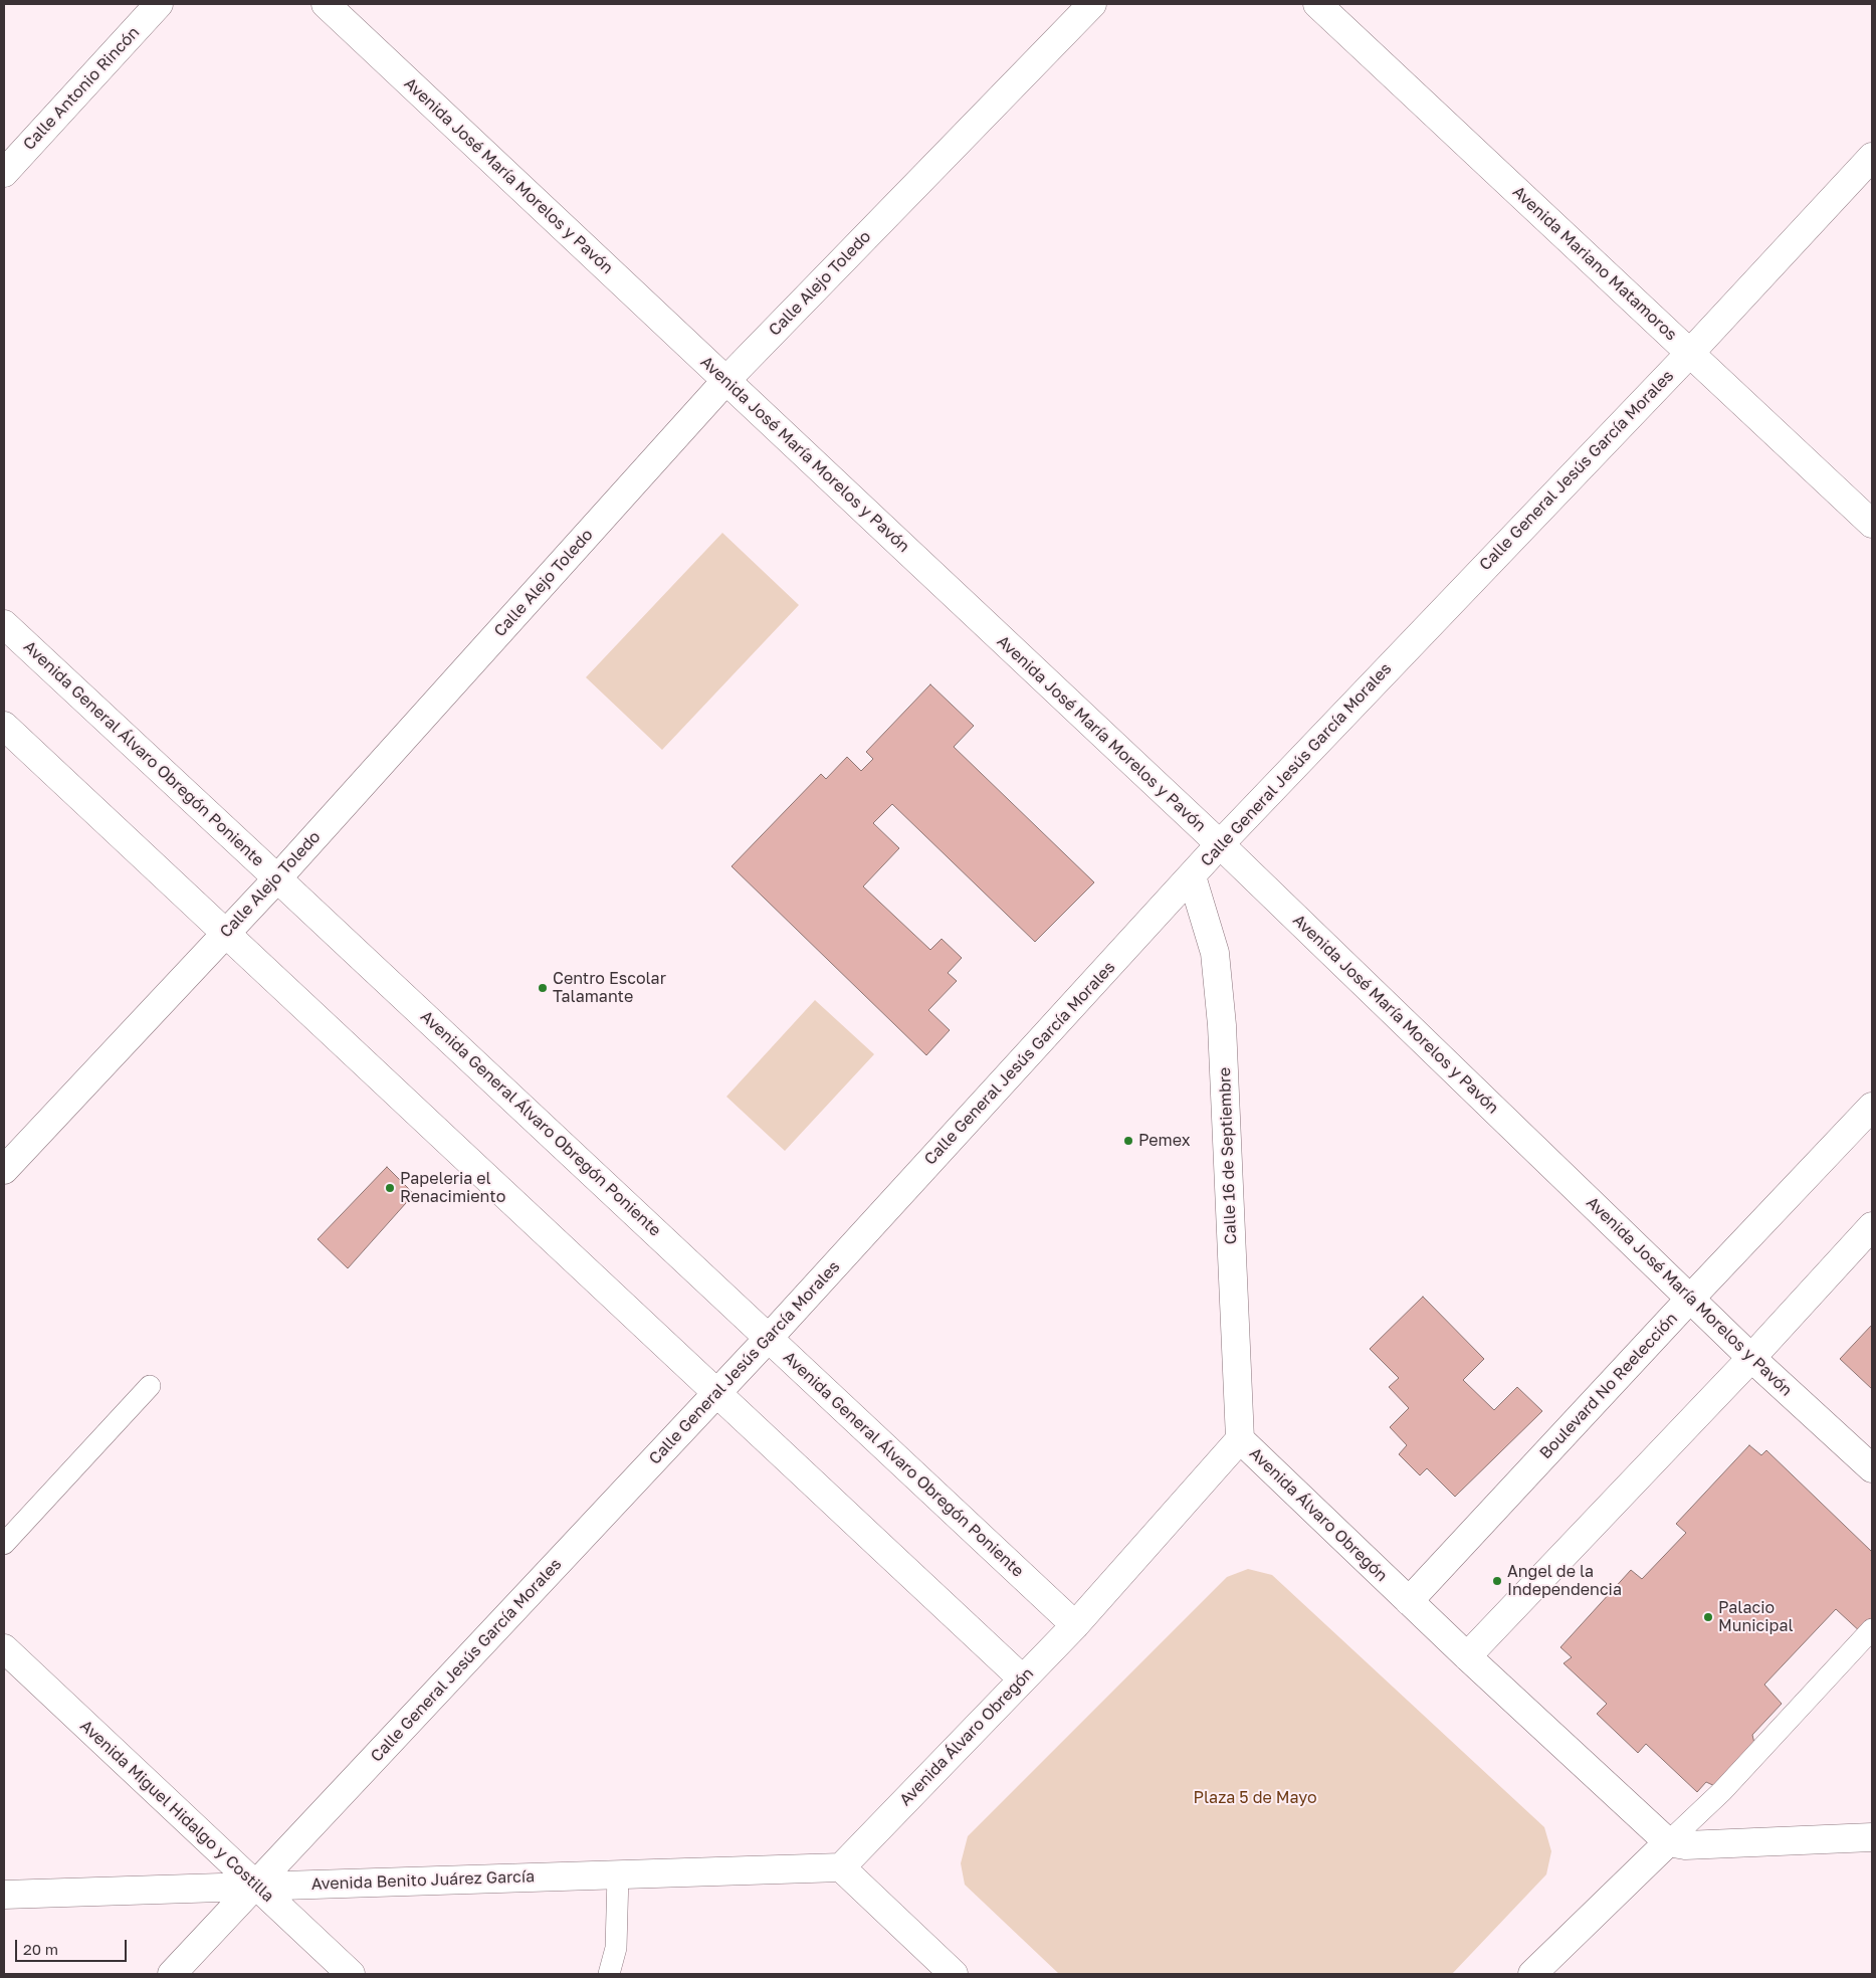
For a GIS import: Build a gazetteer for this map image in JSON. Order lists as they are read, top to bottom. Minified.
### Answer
{"streets":{"street":["Calle Antonio Rincón","Avenida José María Morelos y Pavón","Avenida Mariano Matamoros","Calle Alejo Toledo","Calle General Jesús García Morales","Avenida General Álvaro Obregón Poniente","Calle 16 de Septiembre","Boulevard No Reelección","Avenida Álvaro Obregón","Avenida Miguel Hidalgo y Costilla","Avenida Benito Juárez García"]},"crossings":[["Avenida José María Morelos y Pavón","Calle Alejo Toledo"],["Avenida José María Morelos y Pavón","Calle General Jesús García Morales"],["Avenida José María Morelos y Pavón","Boulevard No Reelección"],["Avenida Mariano Matamoros","Calle General Jesús García Morales"],["Calle Alejo Toledo","Avenida General Álvaro Obregón Poniente"],["Calle General Jesús García Morales","Avenida General Álvaro Obregón Poniente"],["Calle General Jesús García Morales","Calle 16 de Septiembre"],["Calle General Jesús García Morales","Avenida Miguel Hidalgo y Costilla"],["Calle General Jesús García Morales","Avenida Benito Juárez García"],["Avenida General Álvaro Obregón Poniente","Avenida Álvaro Obregón"],["Calle 16 de Septiembre","Avenida Álvaro Obregón"],["Boulevard No Reelección","Avenida Álvaro Obregón"],["Avenida Álvaro Obregón","Avenida Benito Juárez García"],["Avenida Miguel Hidalgo y Costilla","Avenida Benito Juárez García"]],"parks":["Plaza 5 de Mayo"],"places":["Centro Escolar Talamante","Pemex","Papeleria el Renacimiento","Angel de la Independencia","Palacio Municipal"],"scale_bar":"20 m"}
